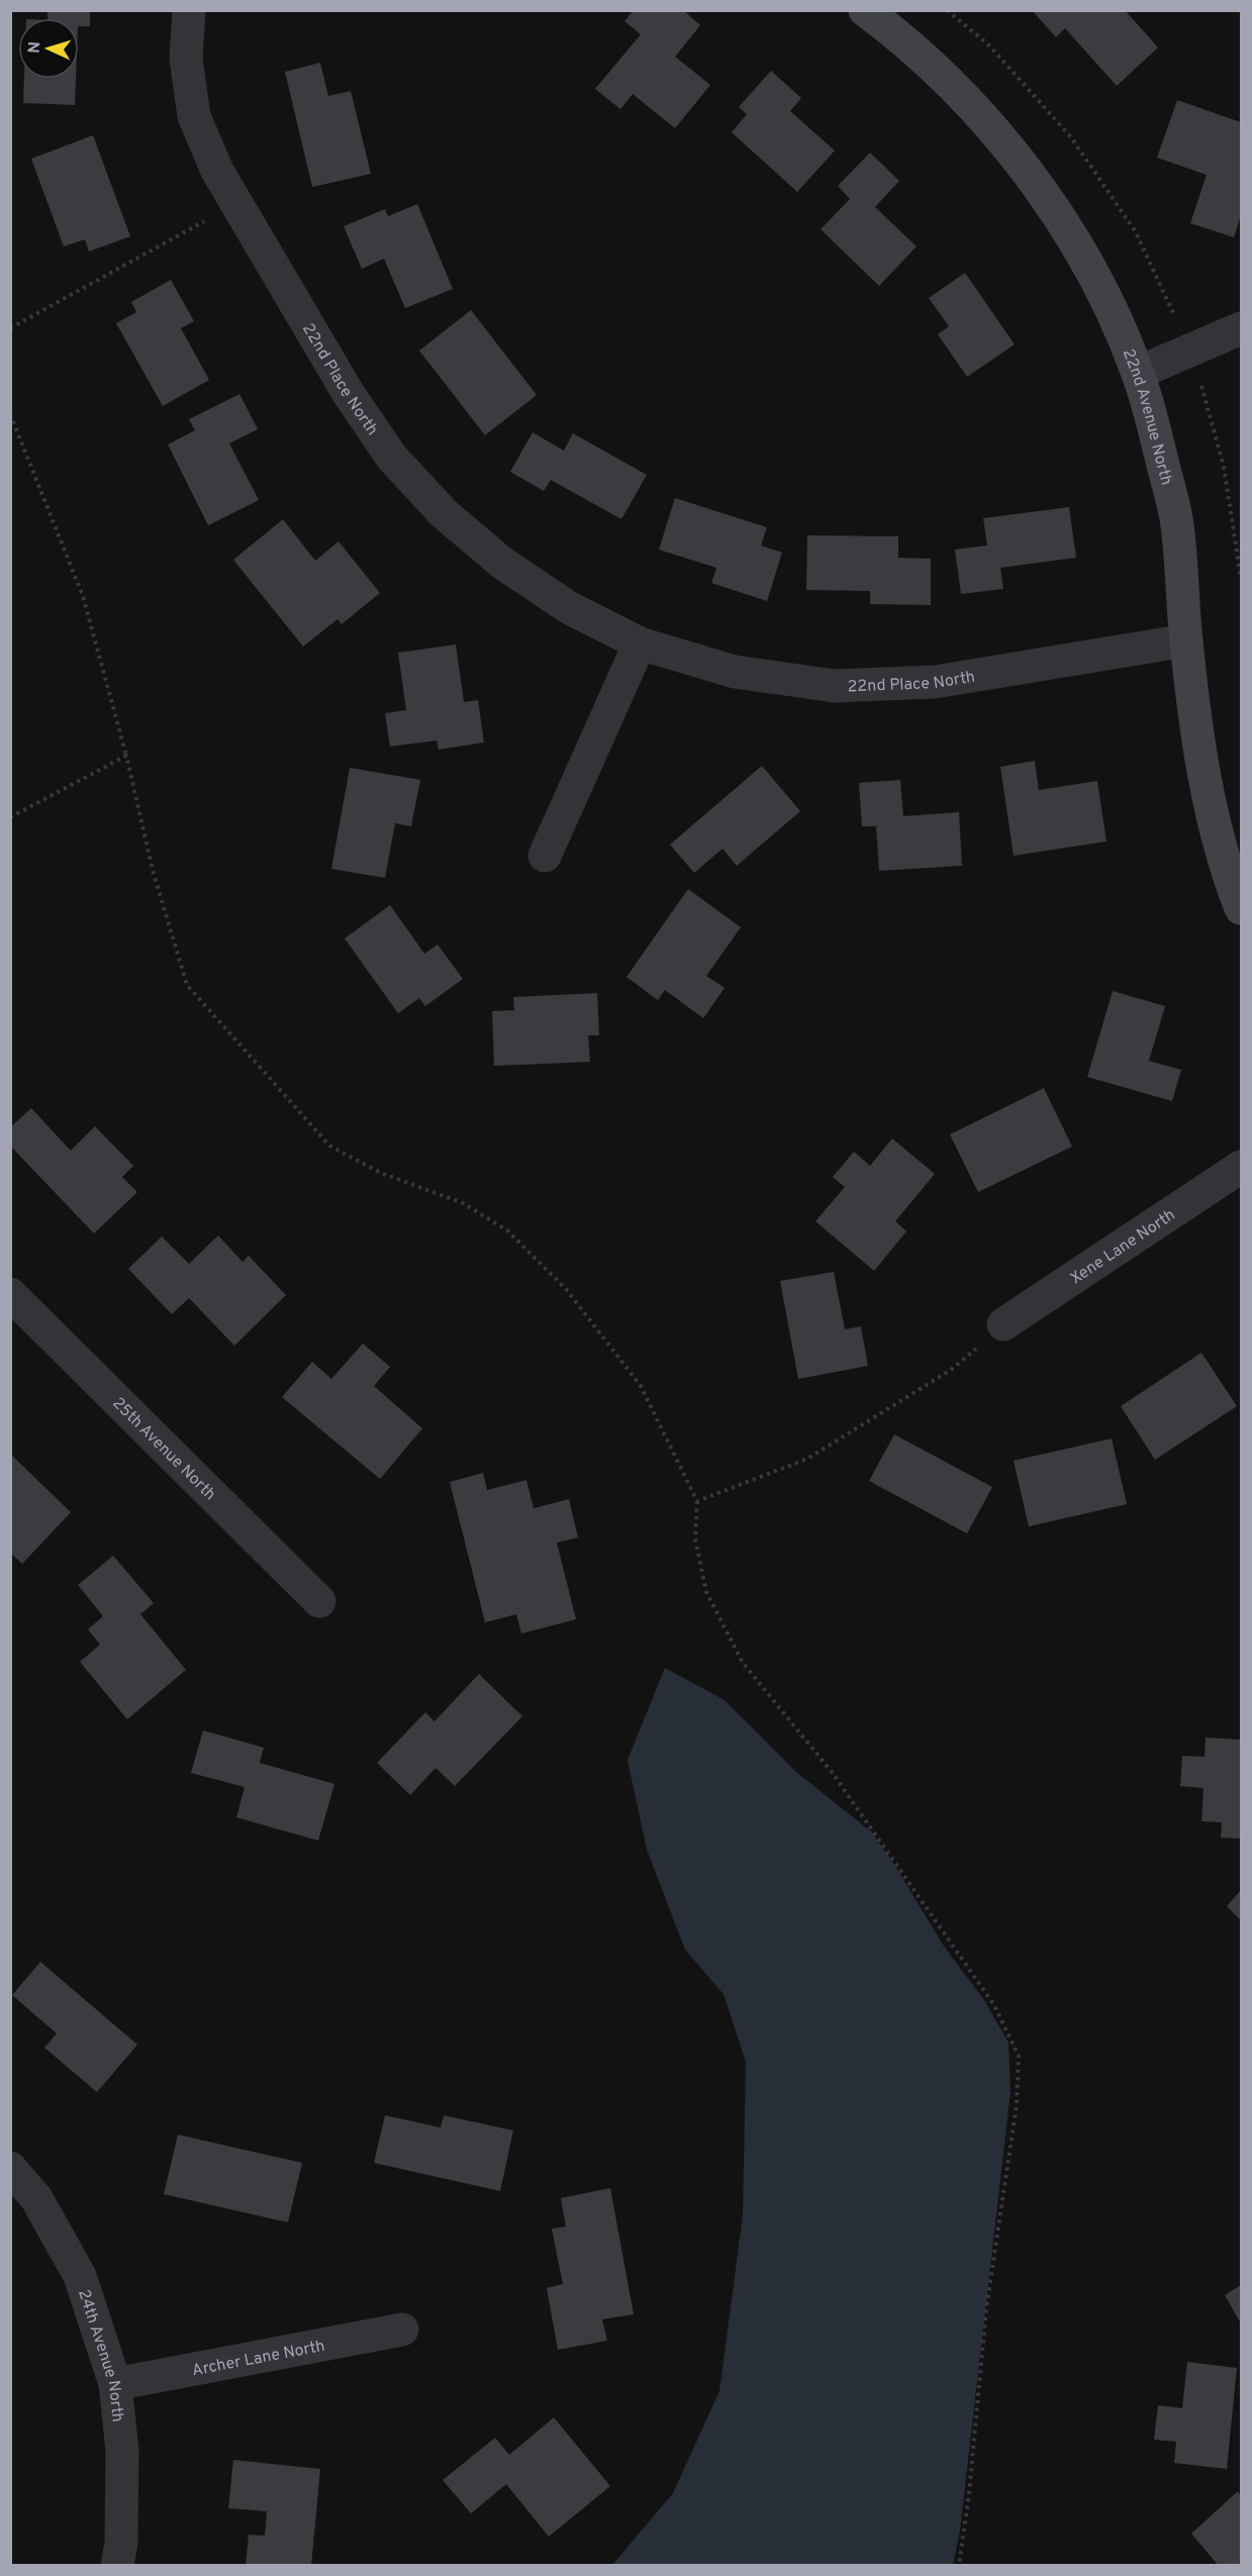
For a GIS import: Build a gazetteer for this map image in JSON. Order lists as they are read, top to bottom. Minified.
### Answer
{"streets":{"street":["22nd Place North","22nd Avenue North","Xene Lane North","25th Avenue North","24th Avenue North","Archer Lane North"]},"crossings":[["22nd Place North","22nd Avenue North"],["24th Avenue North","Archer Lane North"]],"north":"left"}
